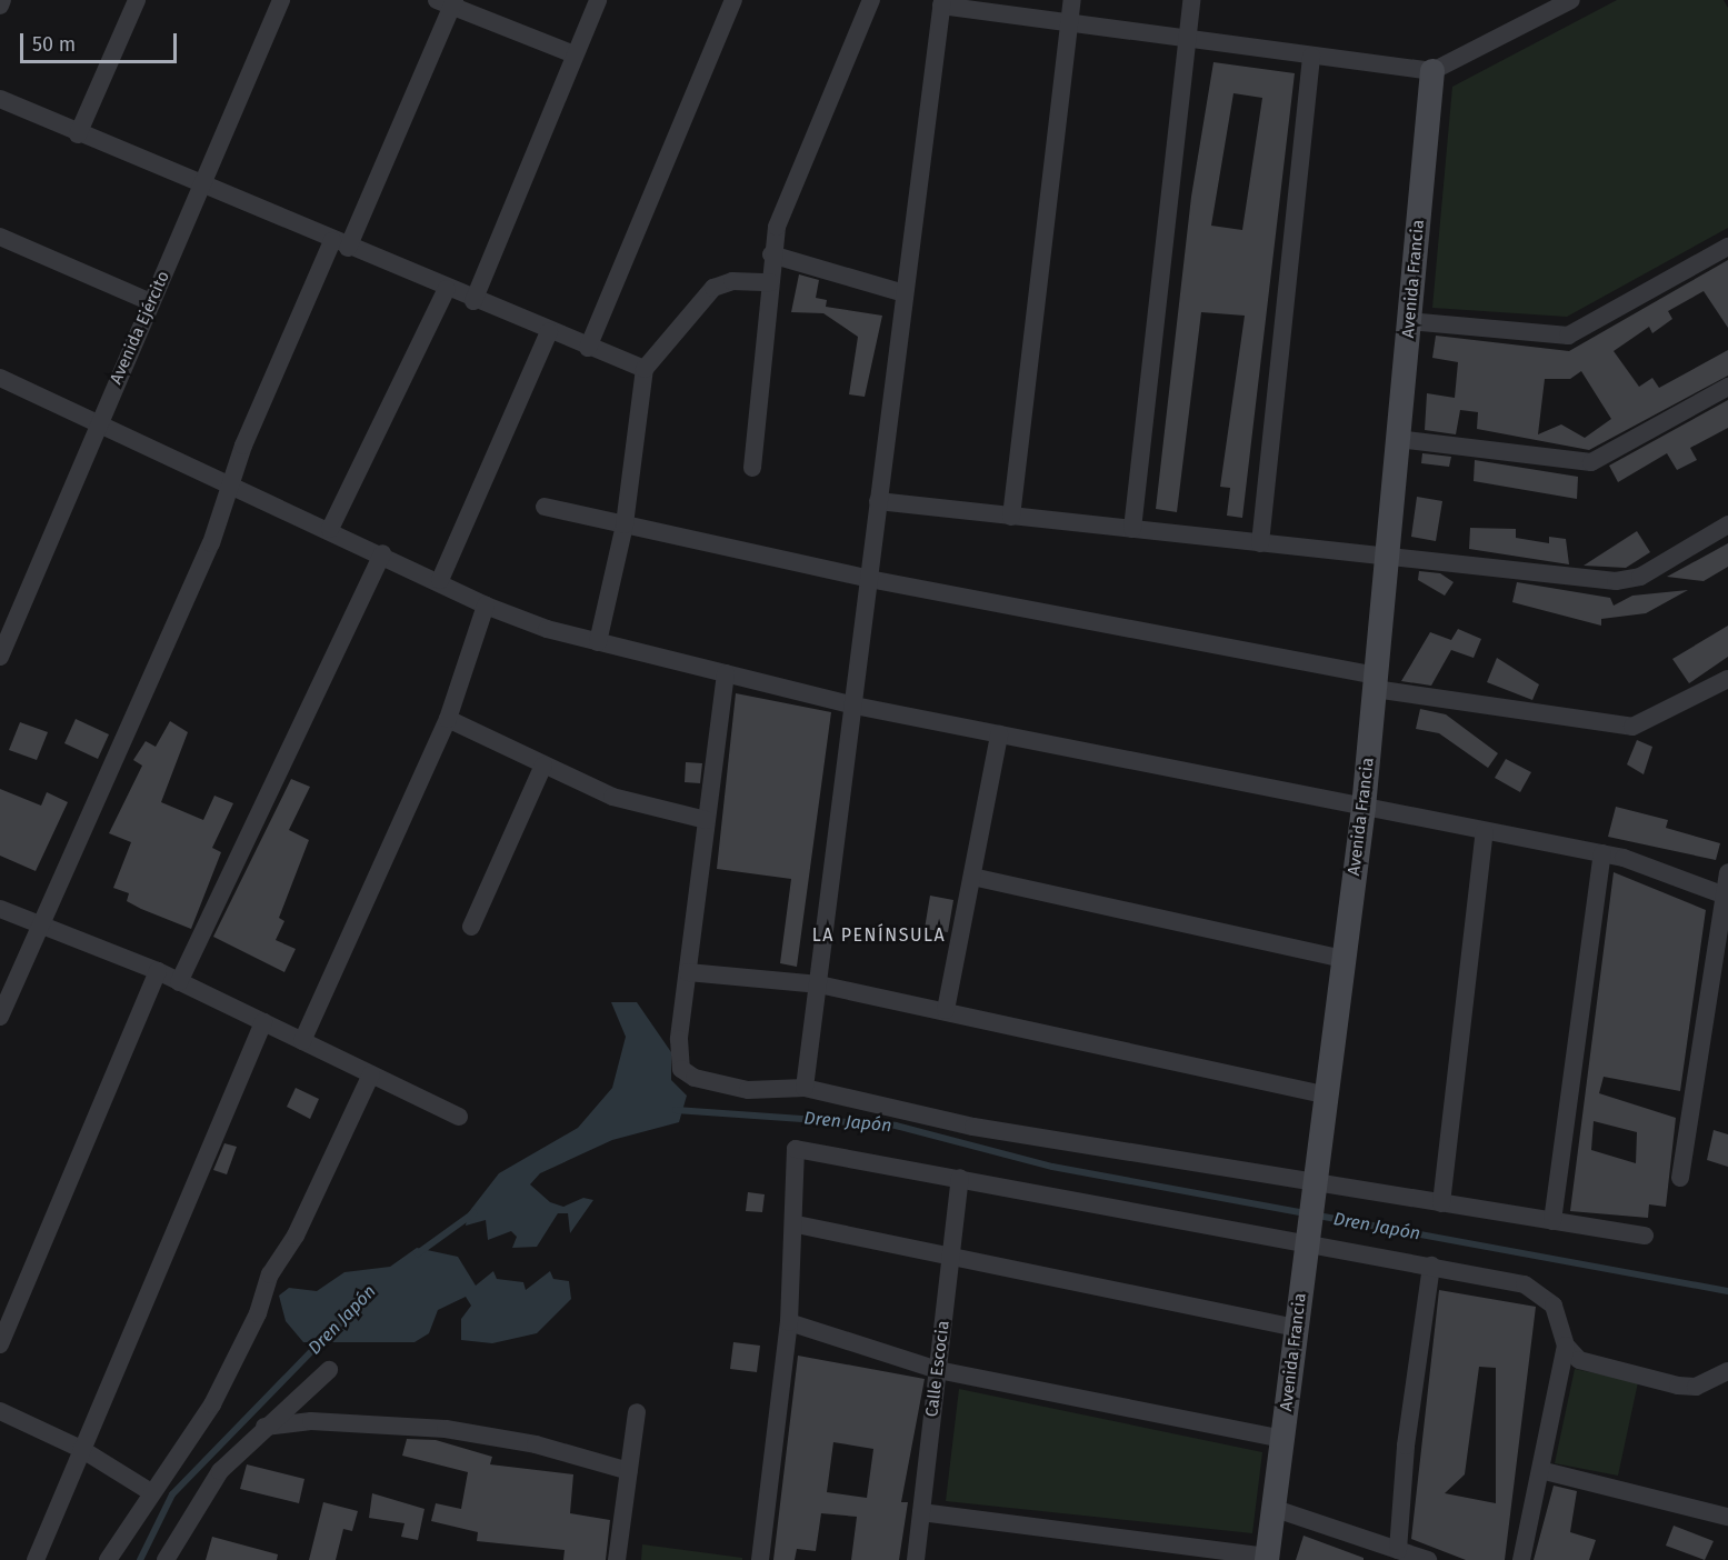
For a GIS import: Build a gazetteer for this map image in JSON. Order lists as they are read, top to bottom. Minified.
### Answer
{"streets":{"street":["Avenida Francia","Avenida Ejército","Calle Escocia"]},"districts":["LA PENÍNSULA"],"water":["Dren Japón"],"scale_bar":"50 m"}
